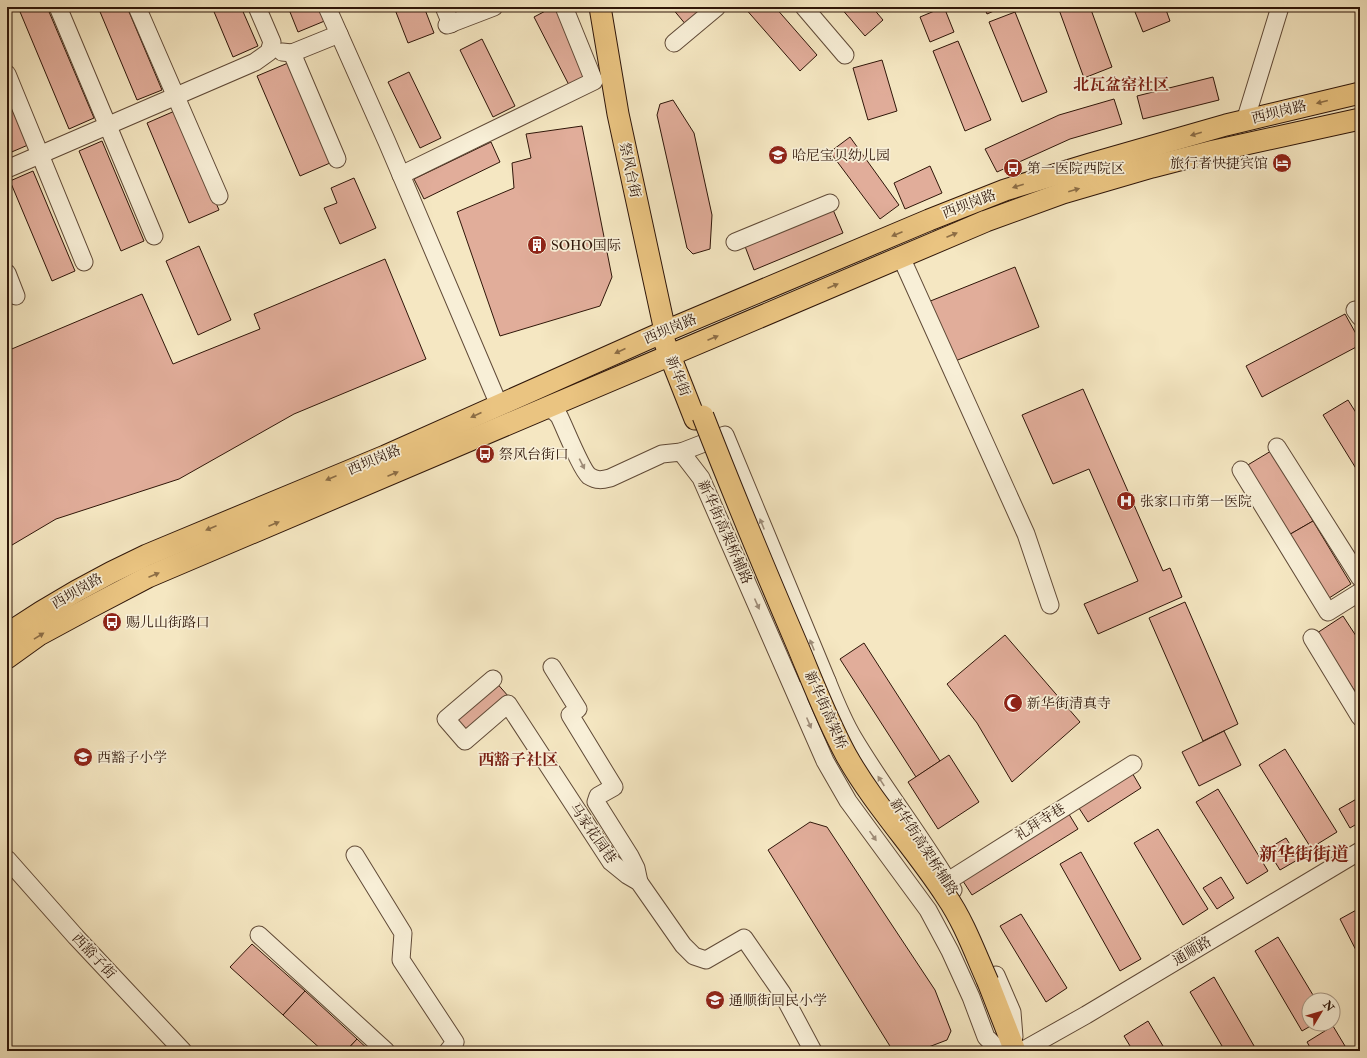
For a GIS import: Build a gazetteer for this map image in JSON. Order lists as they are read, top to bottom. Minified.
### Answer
{"streets":{"main road":["西坝岗路","祭风台街","新华街","新华街高架桥"],"street":["新华街高架桥辅路","礼拜寺巷","马家花园巷","通顺路","西豁子街"]},"crossings":[["西坝岗路","祭风台街"],["西坝岗路","新华街"],["祭风台街","新华街"],["新华街","新华街高架桥"],["新华街高架桥辅路","礼拜寺巷"]],"districts":["北瓦盆窑社区","西豁子社区","新华街街道"],"places":{"school or university":["哈尼宝贝幼儿园","西豁子小学","通顺街回民小学"],"hotel":["旅行者快捷宾馆"],"bus stop":["第一医院西院区","祭风台街口","赐儿山街路口"],"building":["SOHO国际"],"hospital":["张家口市第一医院"],"mosque":["新华街清真寺"]},"north":"top right"}
